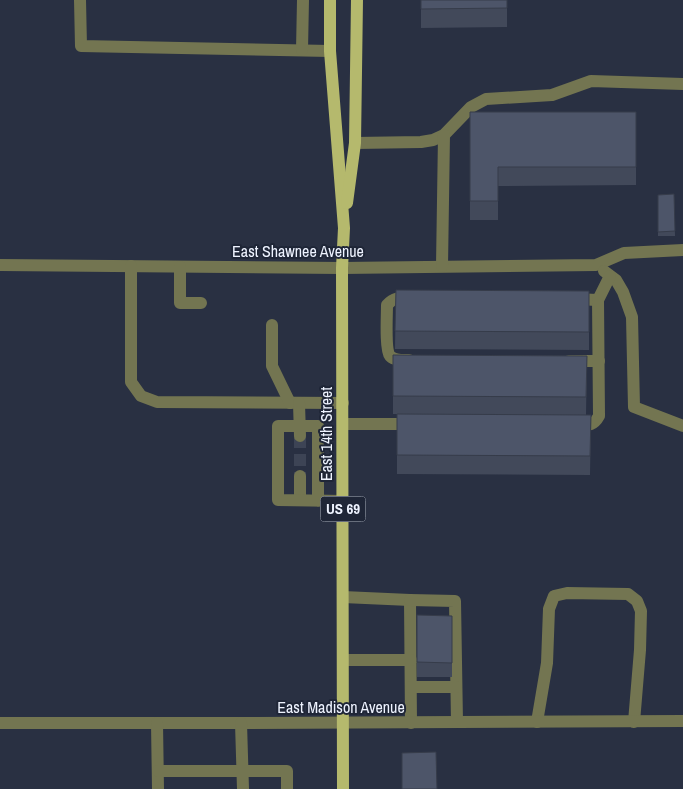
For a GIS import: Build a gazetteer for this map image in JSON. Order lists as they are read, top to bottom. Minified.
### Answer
{"streets":{"main road":["East 14th Street","US 69"],"street":["East Shawnee Avenue","East Madison Avenue"]},"crossings":[["East Shawnee Avenue","East 14th Street"],["East 14th Street","East Madison Avenue"]]}
